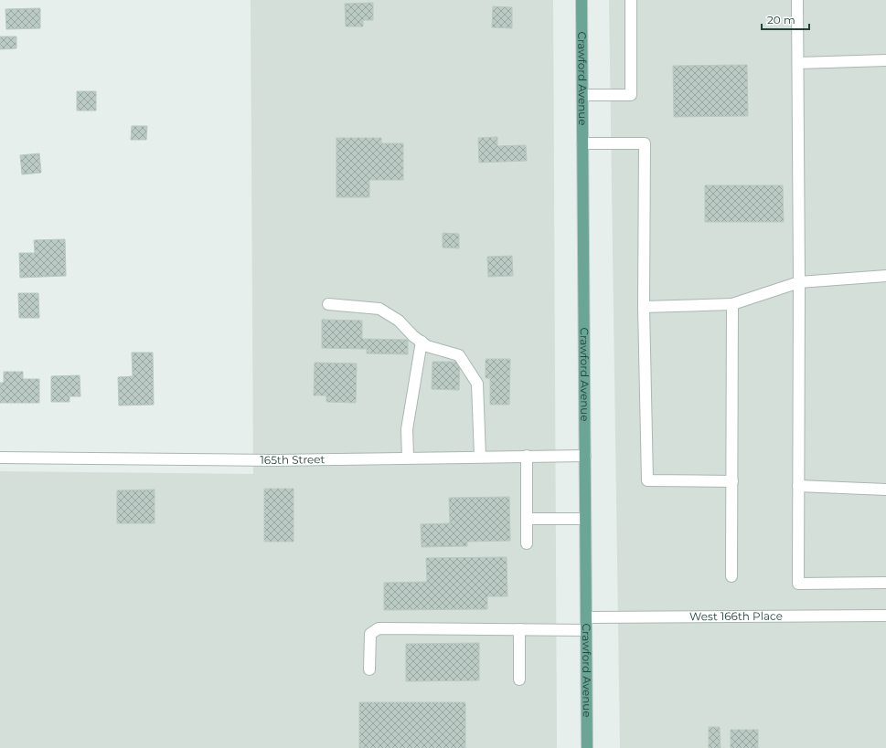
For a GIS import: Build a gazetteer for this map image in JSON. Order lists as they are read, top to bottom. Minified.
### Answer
{"streets":{"main road":["Crawford Avenue"],"street":["165th Street","West 166th Place"]},"crossings":[["Crawford Avenue","165th Street"],["Crawford Avenue","West 166th Place"]],"scale_bar":"20 m"}
